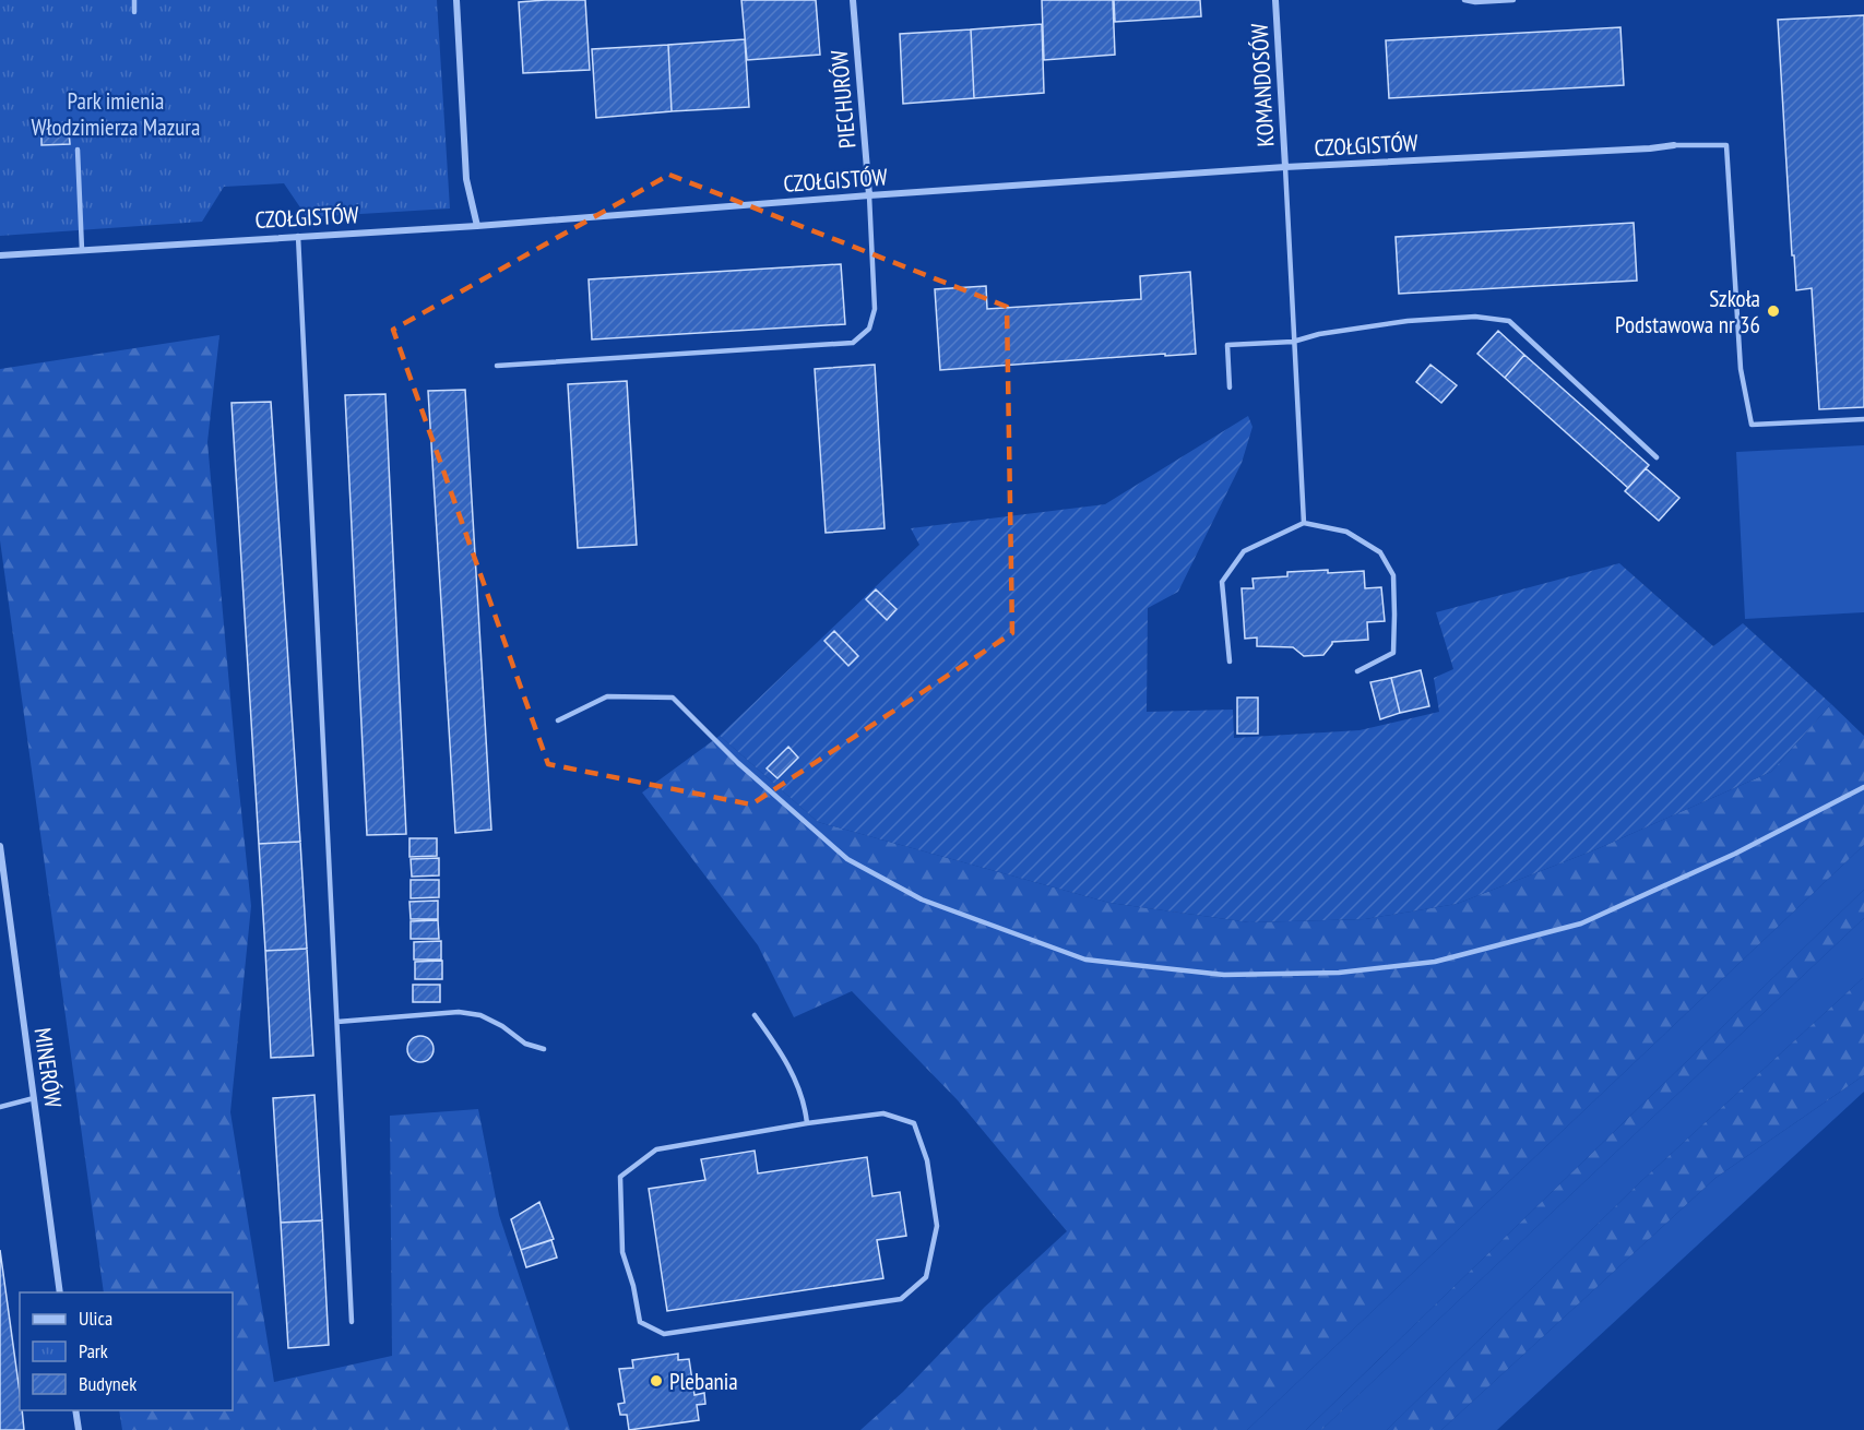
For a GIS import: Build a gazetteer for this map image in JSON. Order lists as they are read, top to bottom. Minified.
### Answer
{"streets":{"street":["KOMANDOSÓW","PIECHURÓW","CZOŁGISTÓW","MINERÓW"]},"crossings":[["KOMANDOSÓW","CZOŁGISTÓW"],["PIECHURÓW","CZOŁGISTÓW"]],"parks":["Park imienia Włodzimierza Mazura"],"places":["Szkoła Podstawowa nr 36","Plebania"],"legend":["Ulica","Park","Budynek"]}
